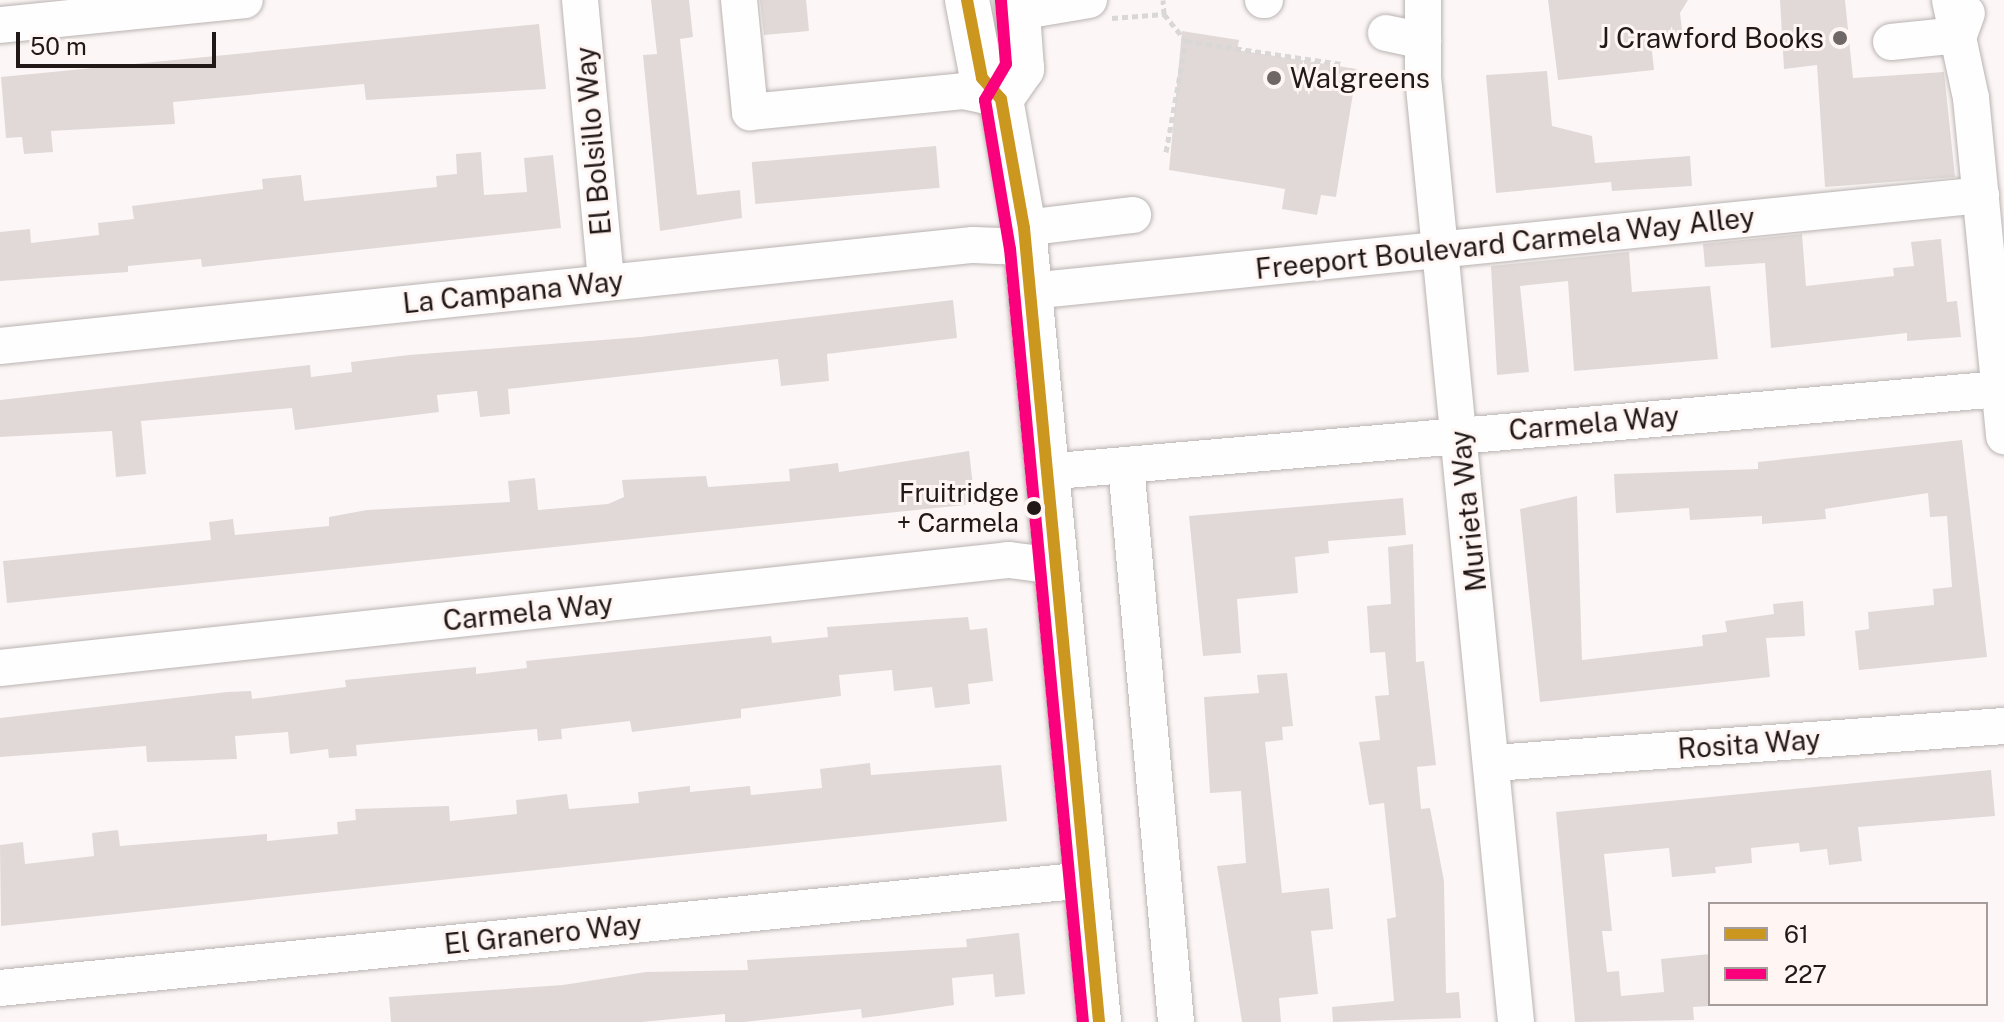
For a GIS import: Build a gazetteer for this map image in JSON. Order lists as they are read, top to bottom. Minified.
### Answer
{"streets":{"street":["El Bolsillo Way","Freeport Boulevard Carmela Way Alley","La Campana Way","Carmela Way","Murieta Way","Rosita Way","El Granero Way"]},"crossings":[["El Bolsillo Way","La Campana Way"],["Freeport Boulevard Carmela Way Alley","Murieta Way"],["Carmela Way","Murieta Way"],["Murieta Way","Rosita Way"]],"places":["J Crawford Books","Walgreens","Fruitridge + Carmela"],"lines":["transit line 61","transit line 227"],"legend":["61","227"],"scale_bar":"50 m"}
